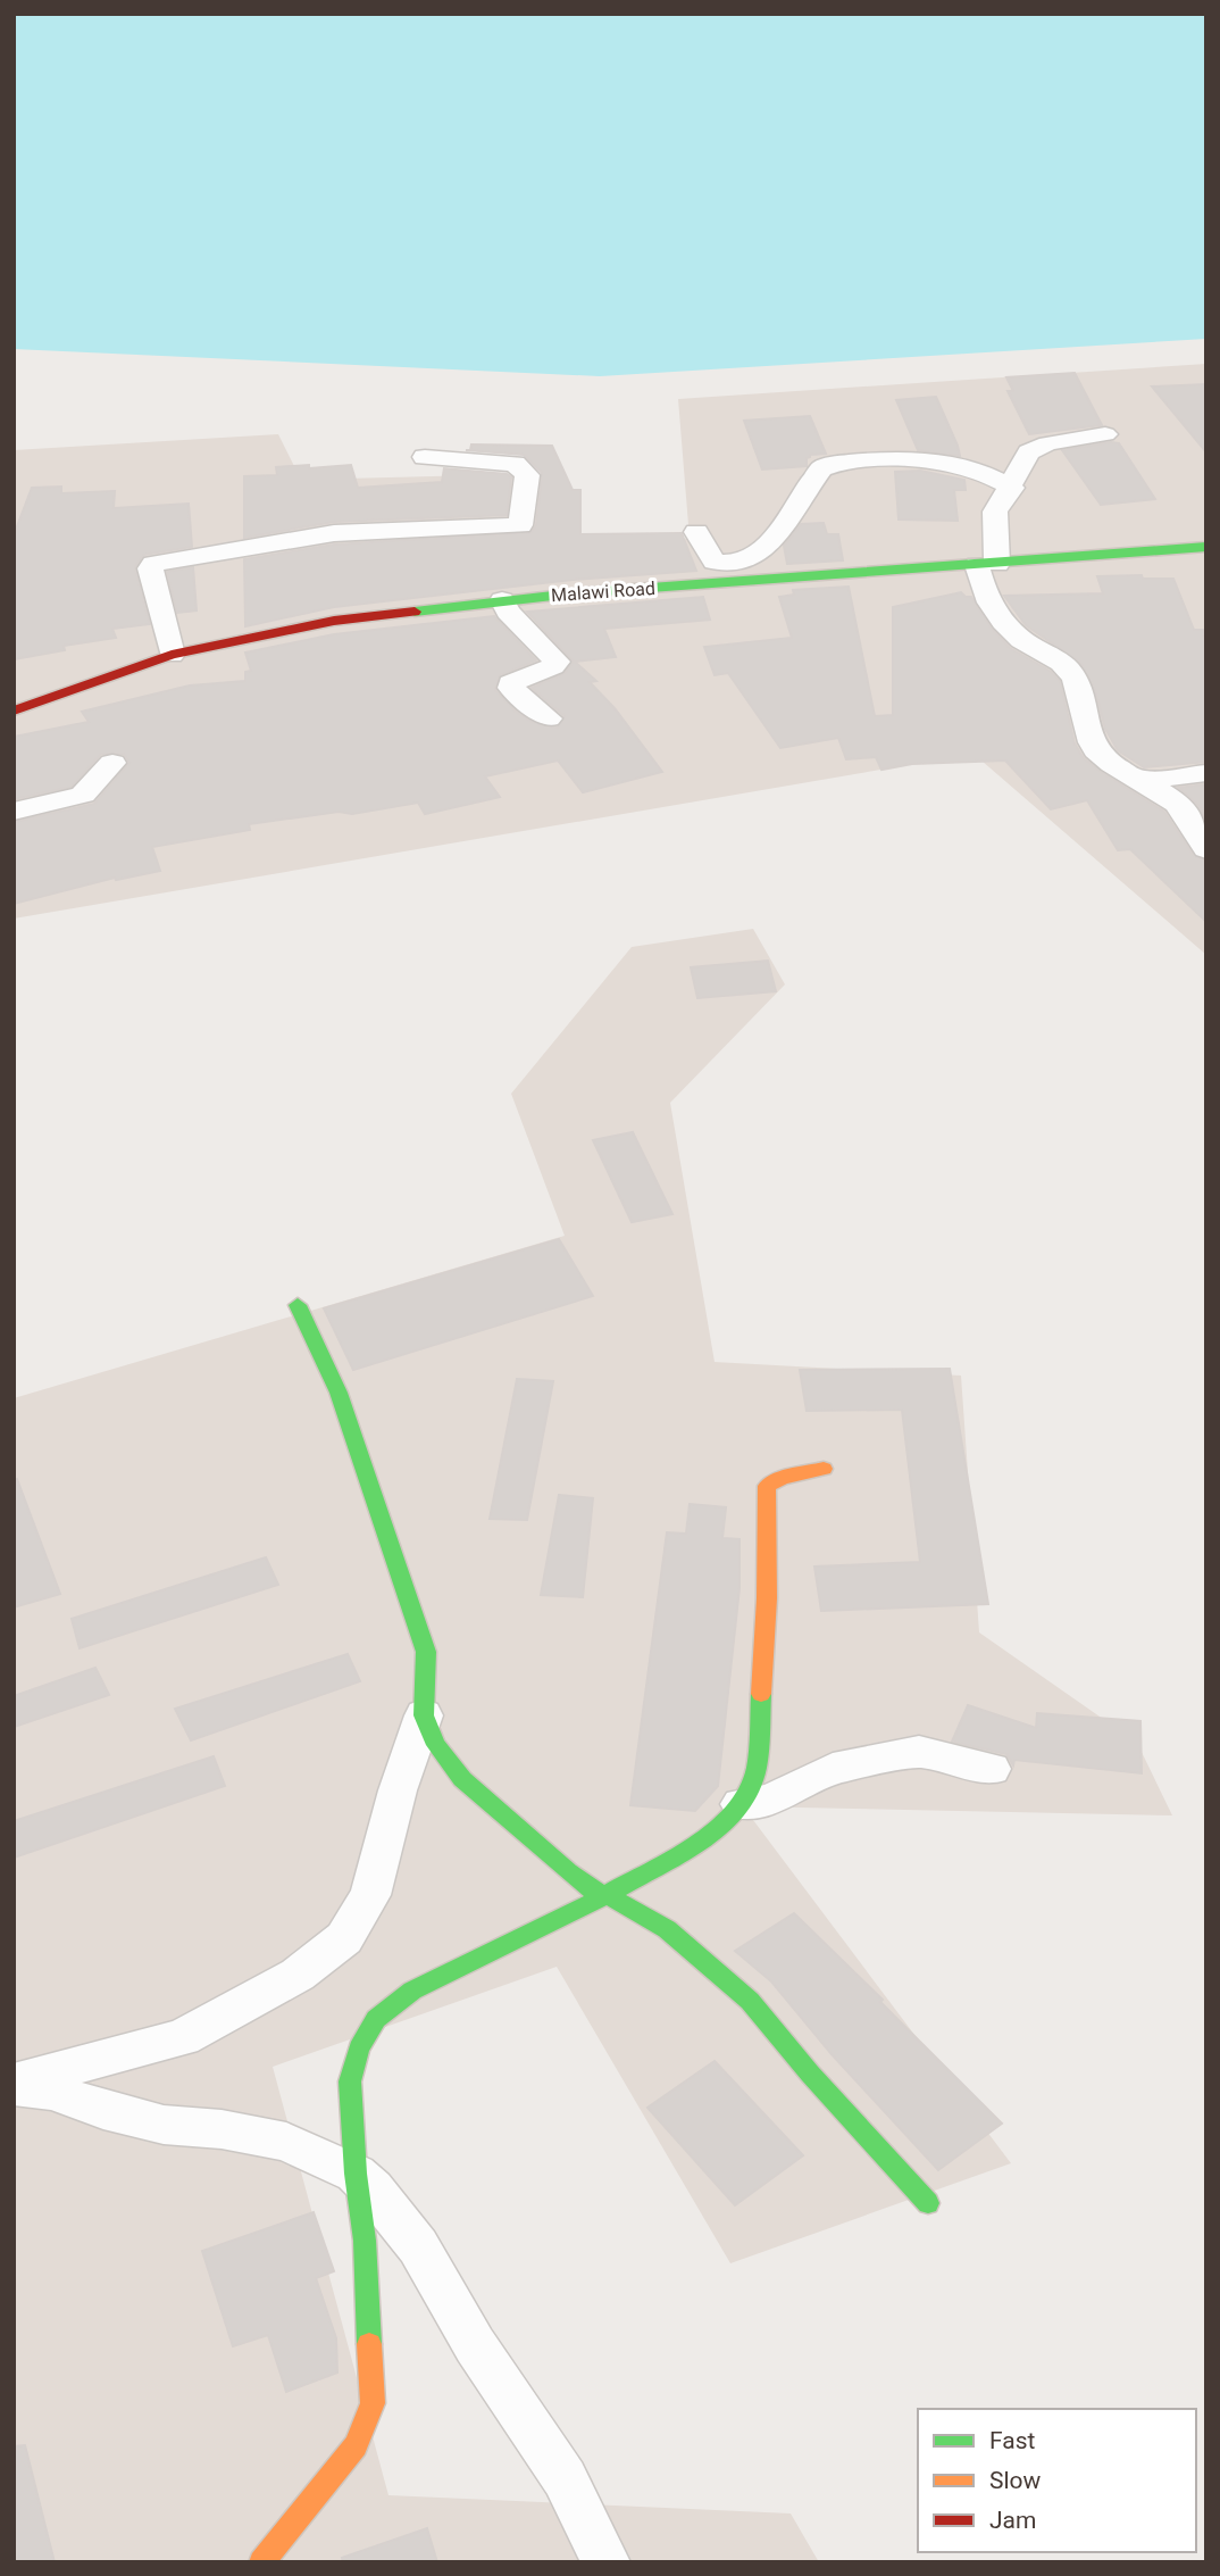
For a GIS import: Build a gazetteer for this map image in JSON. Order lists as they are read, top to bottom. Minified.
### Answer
{"streets":{"street":["Malawi Road"]},"legend":["Fast","Slow","Jam"]}
